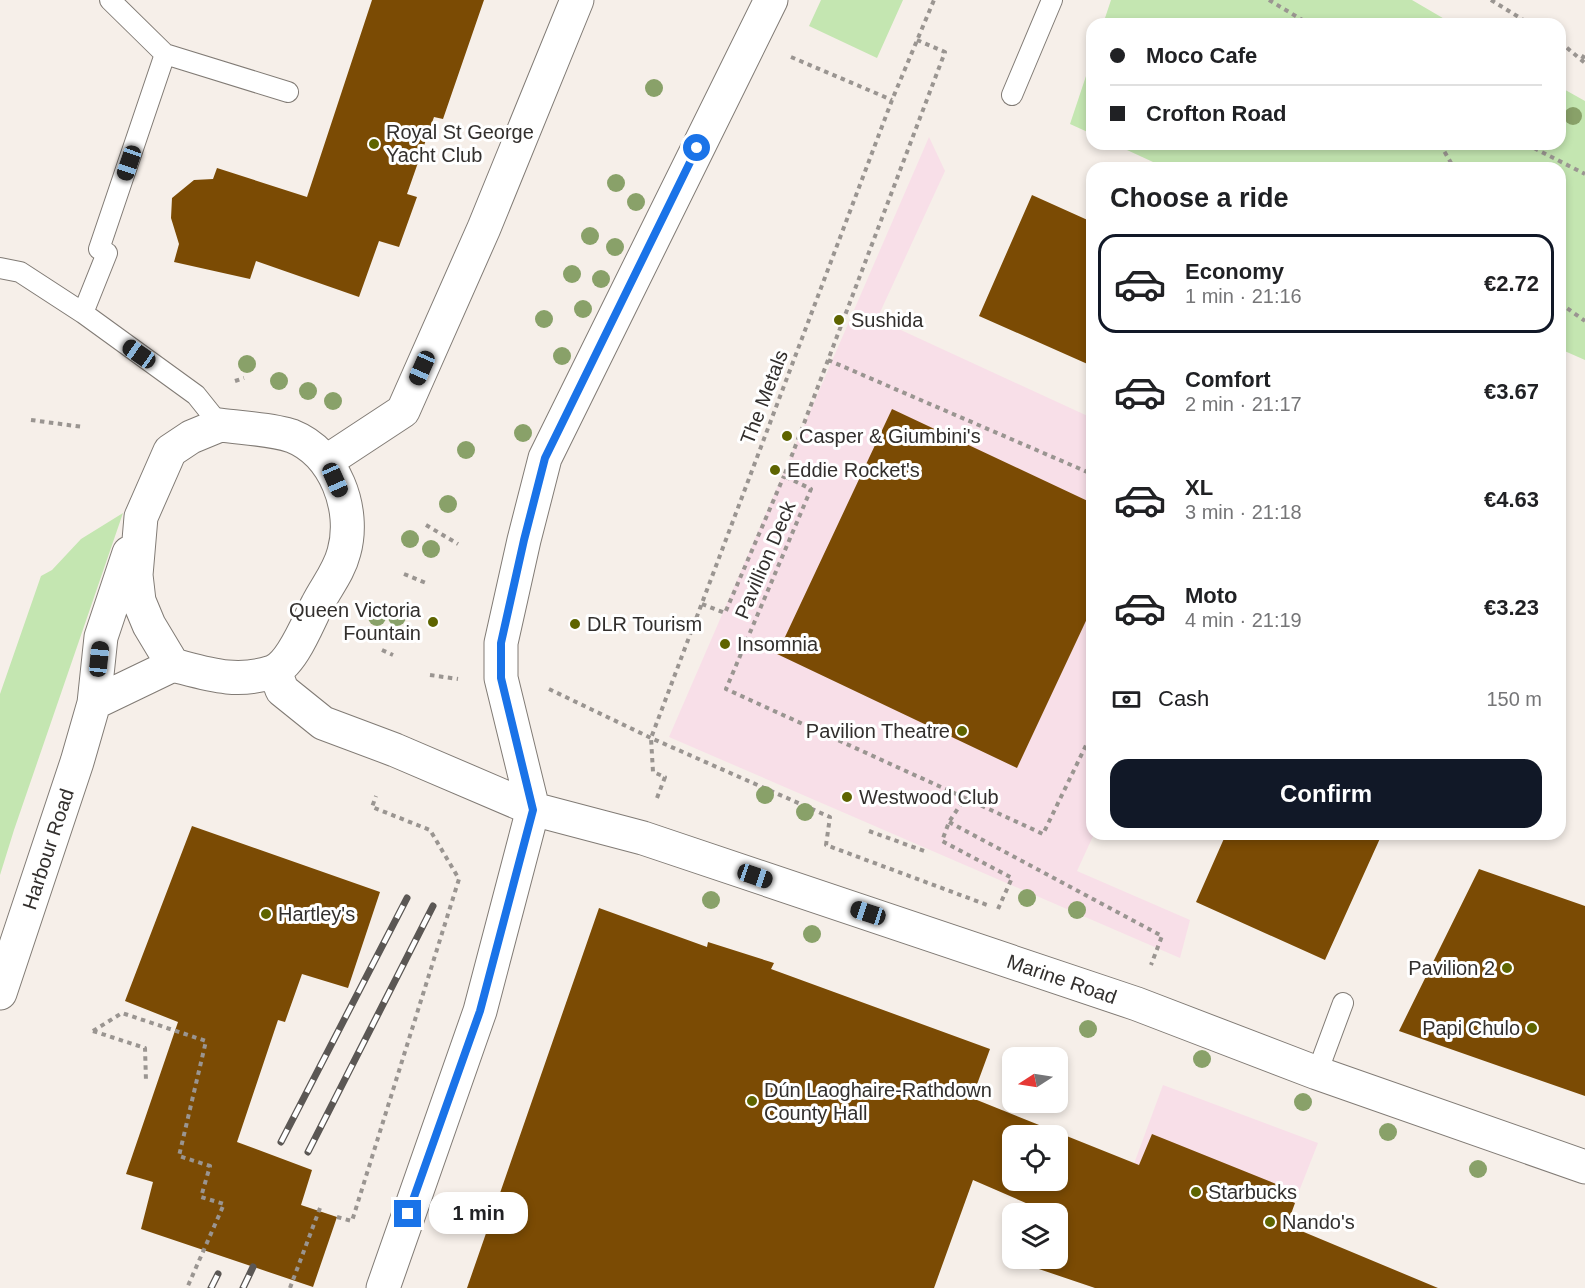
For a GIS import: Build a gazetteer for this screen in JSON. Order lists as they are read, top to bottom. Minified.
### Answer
{"streets":{"main road":["Harbour Road","Marine Road"],"path":["The Metals","Pavillion Deck"]},"crossings":[["The Metals","Pavillion Deck"]],"places":["Royal St George Yacht Club","Sushida","Casper & Giumbini's","Eddie Rocket's","Queen Victoria Fountain","DLR Tourism","Insomnia","Pavilion Theatre","Westwood Club","Hartley's","Pavilion 2","Papi Chulo","Dún Laoghaire-Rathdown County Hall","Starbucks","Nando's"],"north":"left","page":{"banner":["Moco Cafe","Crofton Road"],"heading":"Choose a ride","list":[{"name":"Economy","note":"1 min · 21:16","value":"€2.72"},{"name":"Comfort","note":"2 min · 21:17","value":"€3.67"},{"name":"XL","note":"3 min · 21:18","value":"€4.63"},{"name":"Moto","note":"4 min · 21:19","value":"€3.23"}],"pay":["Cash","150 m"],"buttons":"Confirm","bubble":"1 min"}}
